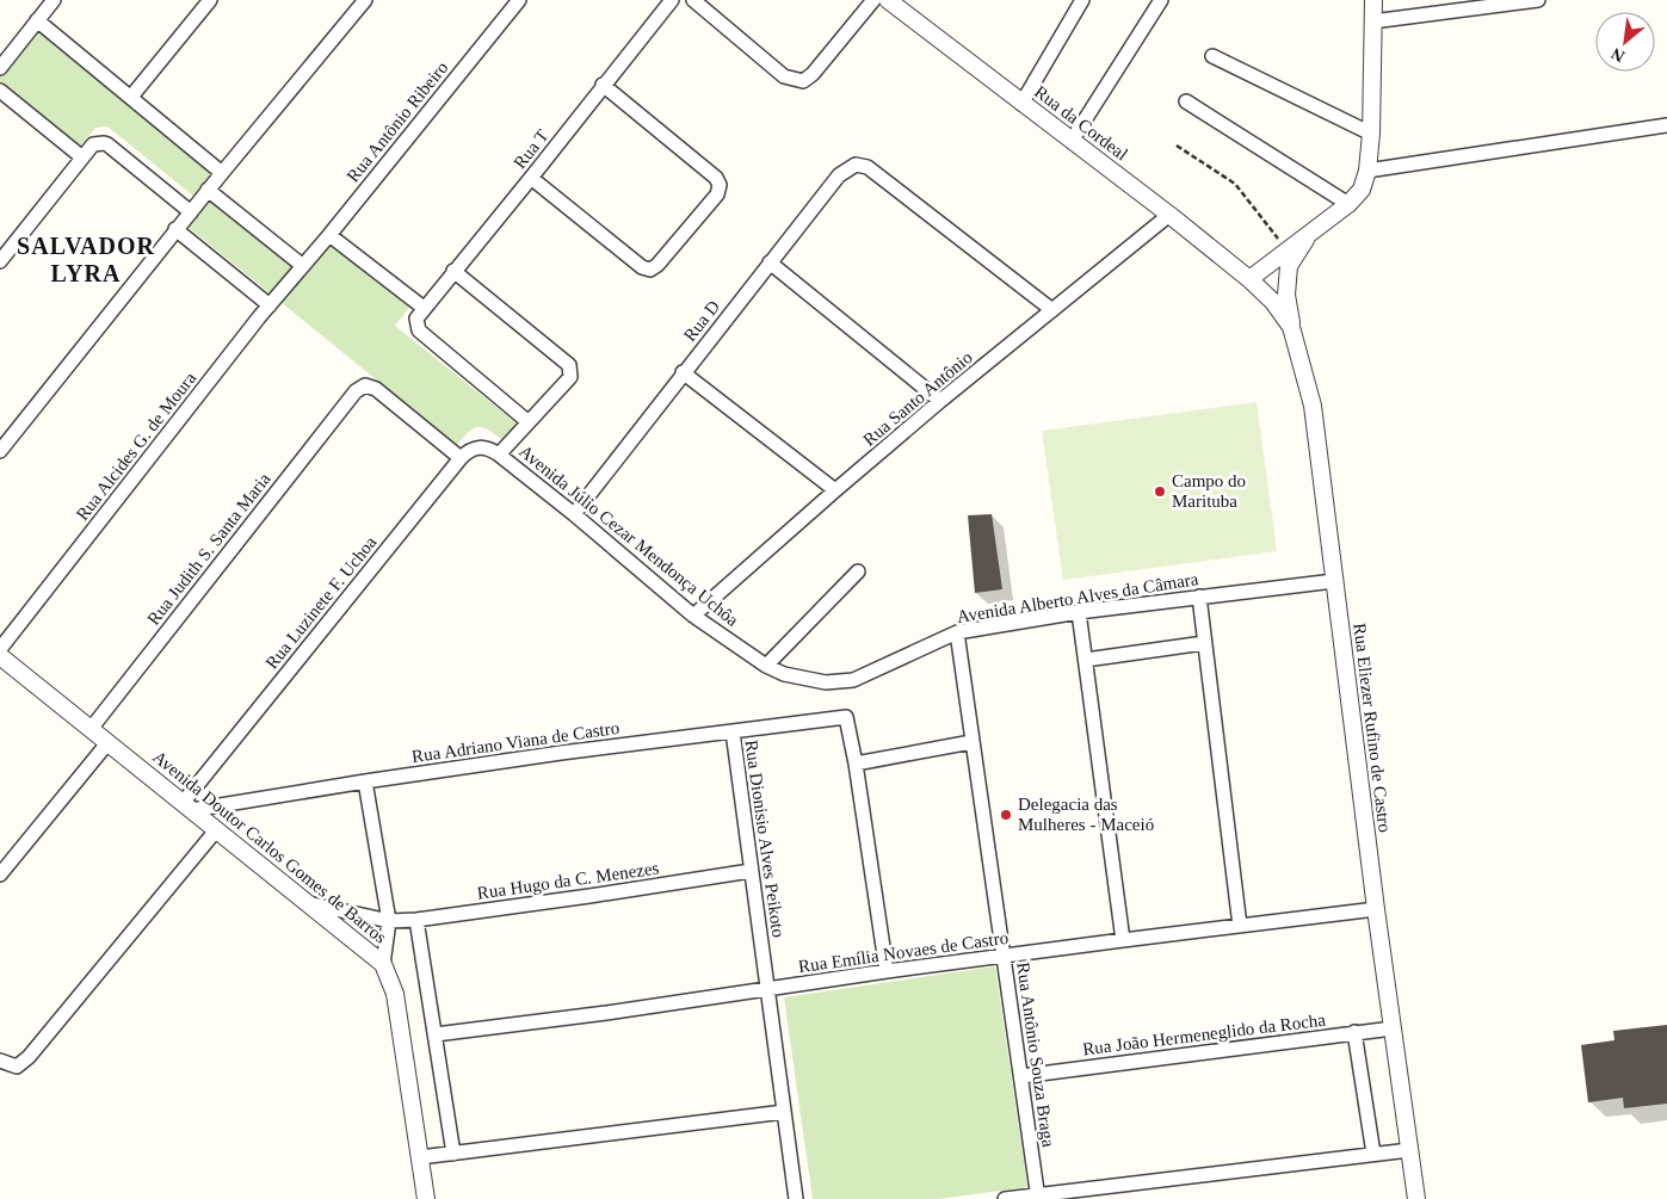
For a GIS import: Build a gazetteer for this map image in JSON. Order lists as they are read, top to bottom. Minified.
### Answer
{"streets":{"street":["Rua Antônio Ribeiro","Rua da Cordeal","Rua T","Rua D","Rua Santo Antônio","Rua Alcides G. de Moura","Avenida Júlio Cezar Mendonça Uchôa","Rua Judith S. Santa Maria","Avenida Alberto Alves da Câmara","Rua Luzinete F. Uchoa","Rua Eliezer Rufino de Castro","Rua Adriano Viana de Castro","Rua Dionisio Alves Peikoto","Avenida Doutor Carlos Gomes de Barros","Rua Hugo da C. Menezes","Rua Emília Novaes de Castro","Rua João Hermeneglido da Rocha","Rua Antônio Souza Braga"]},"crossings":[["Rua Antônio Ribeiro","Rua Alcides G. de Moura"],["Rua da Cordeal","Rua Santo Antônio"],["Rua da Cordeal","Rua Eliezer Rufino de Castro"],["Rua D","Rua Santo Antônio"],["Rua D","Avenida Júlio Cezar Mendonça Uchôa"],["Rua Santo Antônio","Avenida Júlio Cezar Mendonça Uchôa"],["Avenida Júlio Cezar Mendonça Uchôa","Avenida Alberto Alves da Câmara"],["Avenida Júlio Cezar Mendonça Uchôa","Rua Luzinete F. Uchoa"],["Rua Judith S. Santa Maria","Rua Luzinete F. Uchoa"],["Rua Judith S. Santa Maria","Avenida Doutor Carlos Gomes de Barros"],["Avenida Alberto Alves da Câmara","Rua Eliezer Rufino de Castro"],["Avenida Alberto Alves da Câmara","Rua Antônio Souza Braga"],["Rua Luzinete F. Uchoa","Rua Adriano Viana de Castro"],["Rua Luzinete F. Uchoa","Avenida Doutor Carlos Gomes de Barros"],["Rua Eliezer Rufino de Castro","Rua Emília Novaes de Castro"],["Rua Eliezer Rufino de Castro","Rua João Hermeneglido da Rocha"],["Rua Adriano Viana de Castro","Rua Dionisio Alves Peikoto"],["Rua Adriano Viana de Castro","Avenida Doutor Carlos Gomes de Barros"],["Rua Dionisio Alves Peikoto","Rua Hugo da C. Menezes"],["Rua Dionisio Alves Peikoto","Rua Emília Novaes de Castro"],["Avenida Doutor Carlos Gomes de Barros","Rua Hugo da C. Menezes"],["Rua Emília Novaes de Castro","Rua Antônio Souza Braga"],["Rua João Hermeneglido da Rocha","Rua Antônio Souza Braga"]],"districts":["SALVADOR LYRA"],"places":["Campo do Marituba","Delegacia das Mulheres - Maceió"],"north":"bottom left"}
